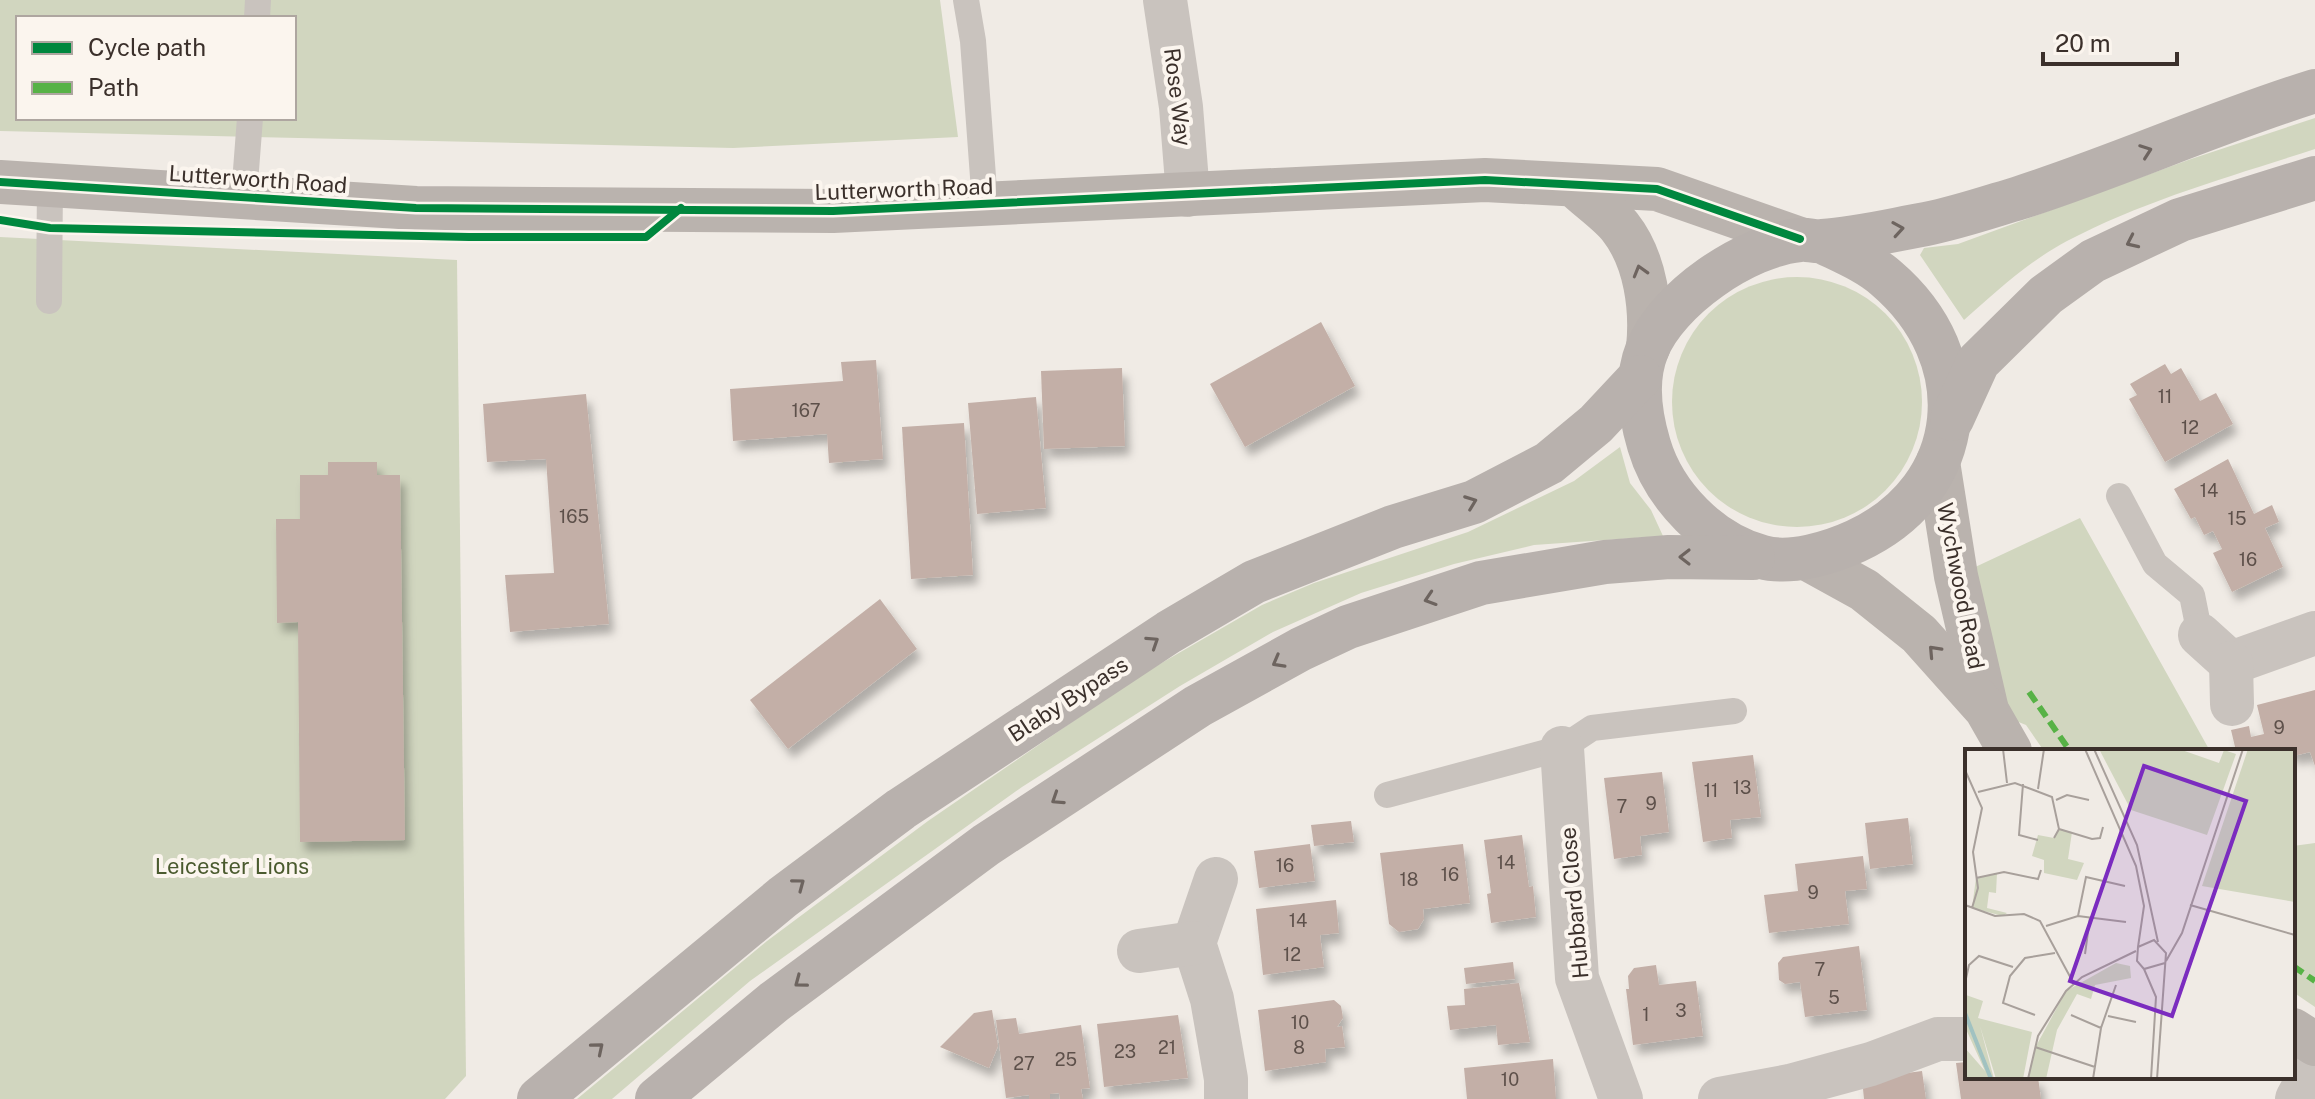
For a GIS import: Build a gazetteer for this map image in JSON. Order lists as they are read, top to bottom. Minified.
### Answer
{"streets":{"main road":["Blaby Bypass"],"street":["Rose Way","Lutterworth Road","Wychwood Road","Hubbard Close"]},"crossings":[["Rose Way","Lutterworth Road"],["Lutterworth Road","Blaby Bypass"]],"one_way":["Wychwood Road"],"parks":["Leicester Lions"],"house_numbers":["11","167","12","14","165","15","16","9","13","11","9","7","14","16","16","18","9","14","12","7","5","3","1","10","21","8","23","25","27","10"],"legend":["Cycle path","Path"],"scale_bar":"20 m"}
